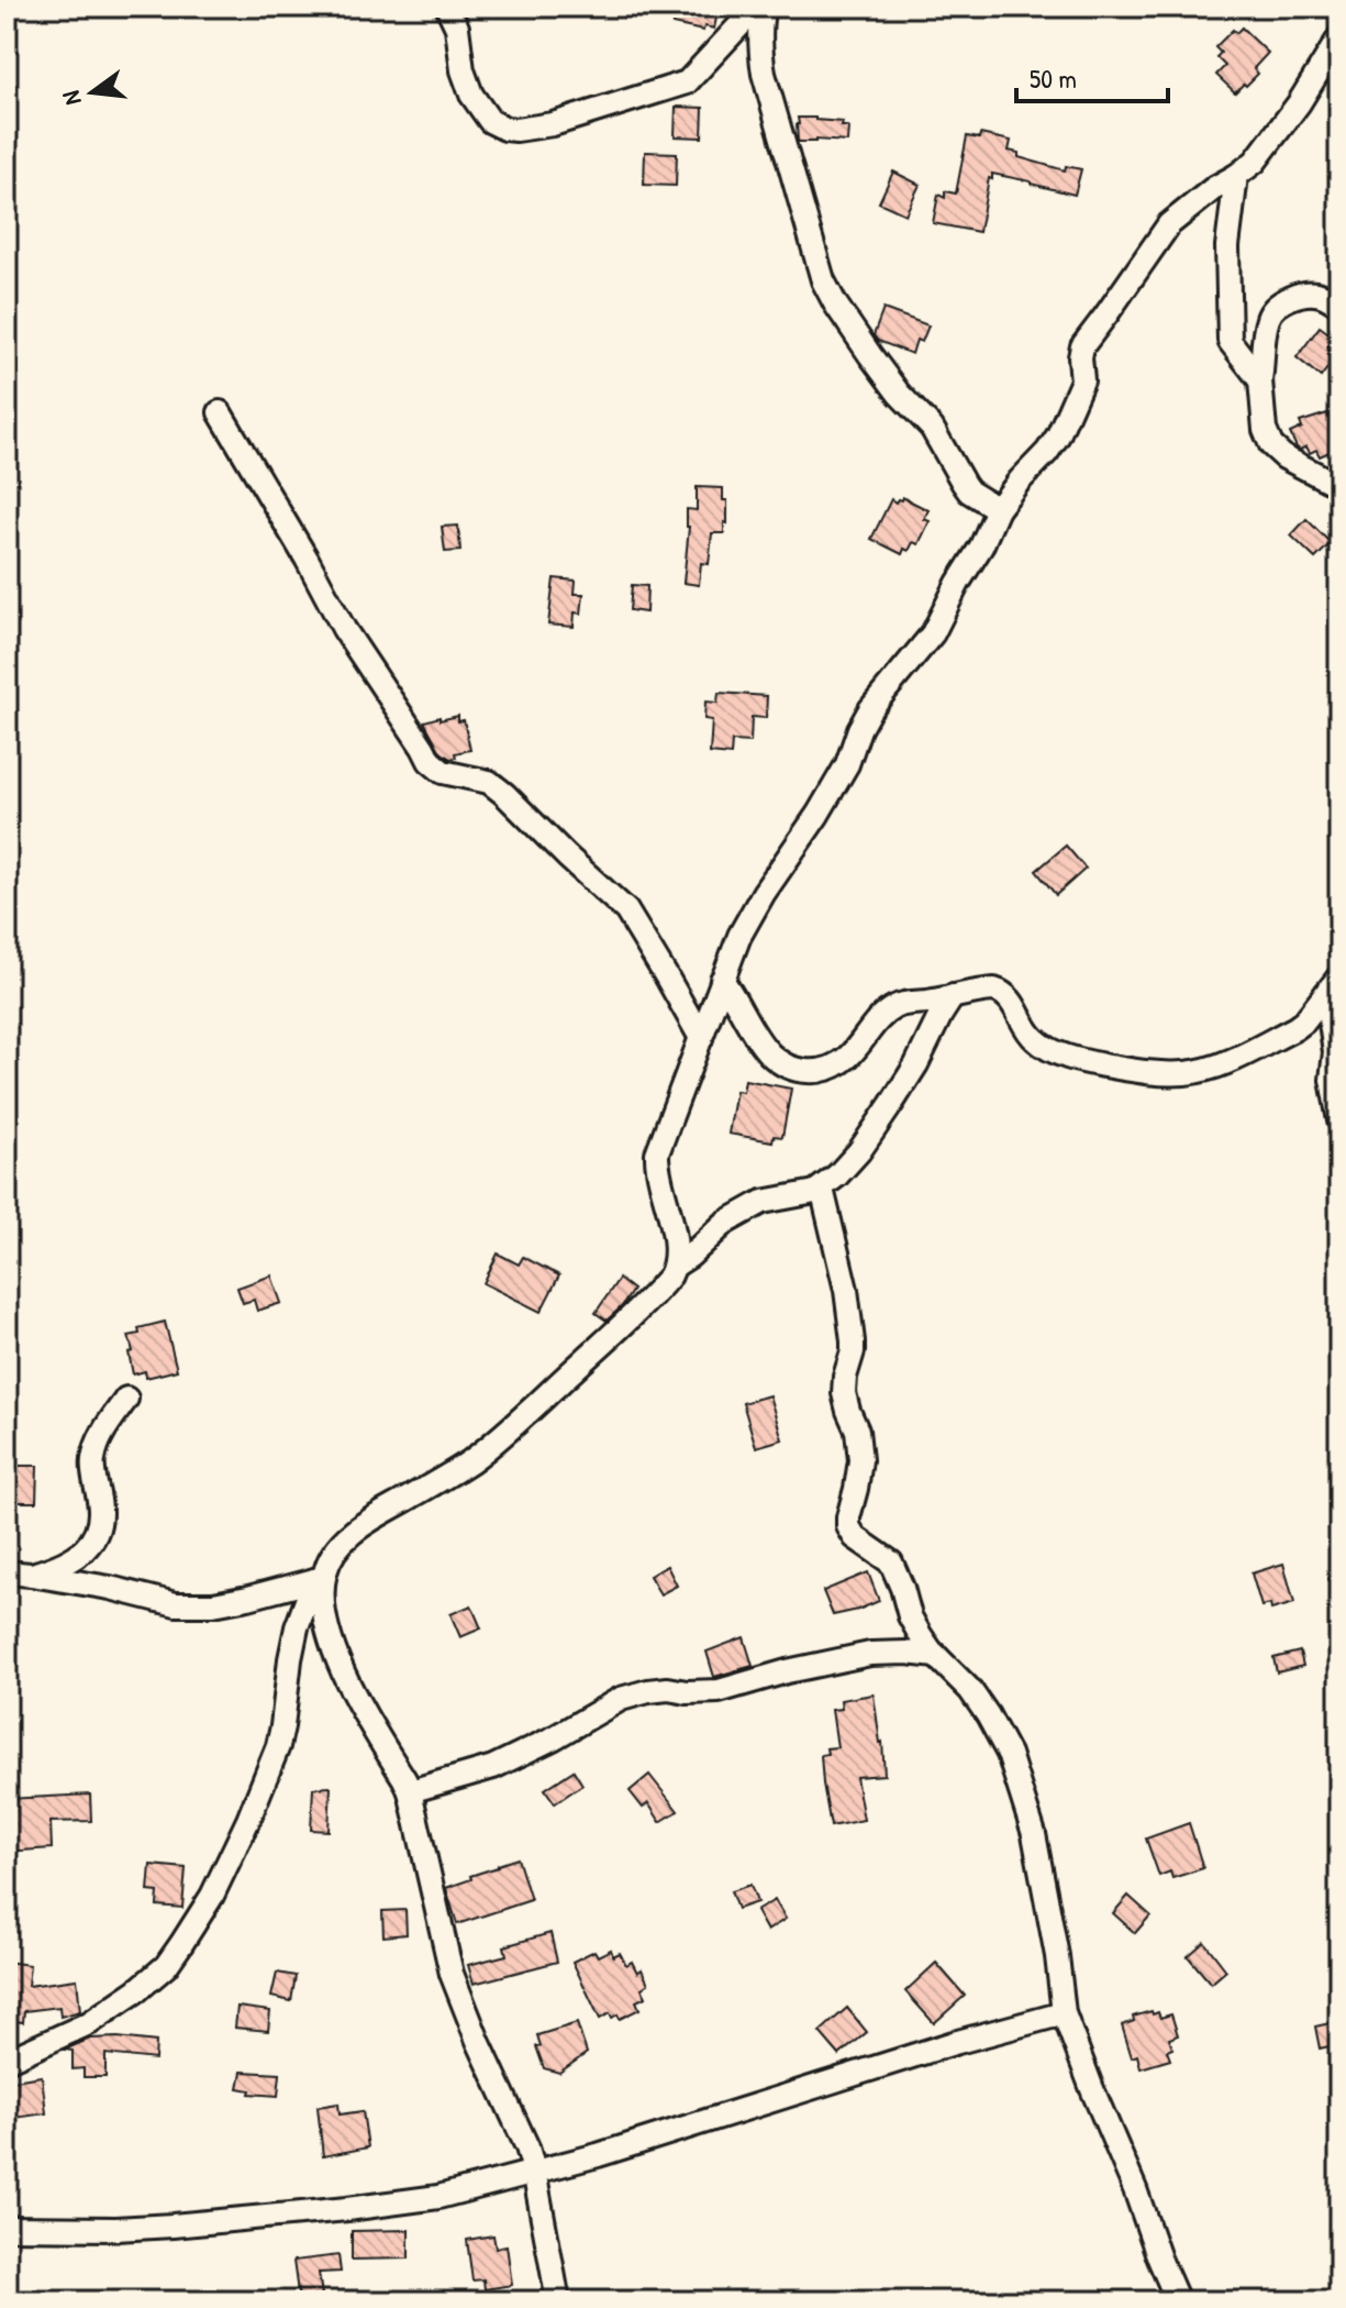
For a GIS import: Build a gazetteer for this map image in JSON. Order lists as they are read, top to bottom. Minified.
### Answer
{"scale_bar":"50 m","north":"left"}
